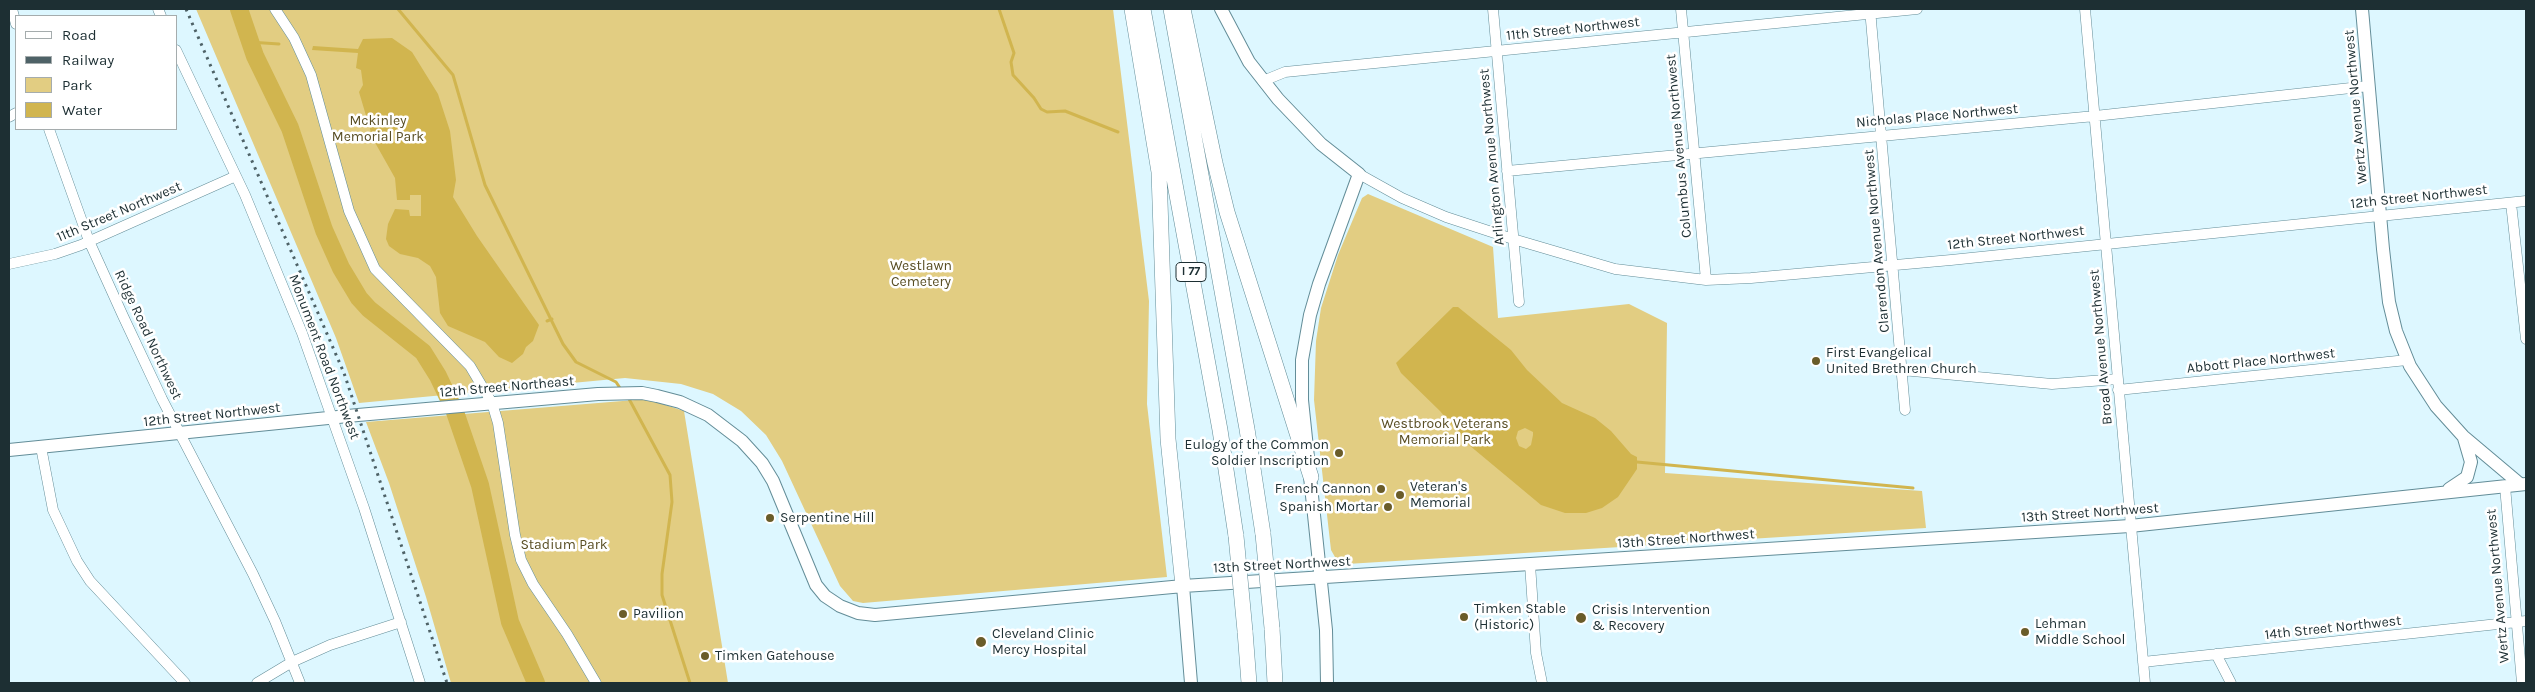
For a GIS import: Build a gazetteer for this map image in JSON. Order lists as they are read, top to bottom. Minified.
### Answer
{"streets":{"highway":["I 77"],"main road":["Wertz Avenue Northwest","12th Street Northwest","12th Street Northeast","13th Street Northwest"],"street":["11th Street Northwest","Nicholas Place Northwest","Columbus Avenue Northwest","Arlington Avenue Northwest","Clarendon Avenue Northwest","Ridge Road Northwest","Broad Avenue Northwest","Monument Road Northwest","Abbott Place Northwest","14th Street Northwest"]},"crossings":[["11th Street Northwest","Columbus Avenue Northwest"],["11th Street Northwest","Arlington Avenue Northwest"],["11th Street Northwest","Clarendon Avenue Northwest"],["11th Street Northwest","Ridge Road Northwest"],["11th Street Northwest","Monument Road Northwest"],["Wertz Avenue Northwest","Nicholas Place Northwest"],["Wertz Avenue Northwest","12th Street Northwest"],["Wertz Avenue Northwest","Abbott Place Northwest"],["Wertz Avenue Northwest","13th Street Northwest"],["Wertz Avenue Northwest","14th Street Northwest"],["Nicholas Place Northwest","Columbus Avenue Northwest"],["Nicholas Place Northwest","Arlington Avenue Northwest"],["Nicholas Place Northwest","Clarendon Avenue Northwest"],["Nicholas Place Northwest","Broad Avenue Northwest"],["Columbus Avenue Northwest","12th Street Northwest"],["Arlington Avenue Northwest","12th Street Northwest"],["12th Street Northwest","Clarendon Avenue Northwest"],["12th Street Northwest","Ridge Road Northwest"],["12th Street Northwest","Broad Avenue Northwest"],["12th Street Northwest","Monument Road Northwest"],["12th Street Northwest","12th Street Northeast"],["Broad Avenue Northwest","Abbott Place Northwest"],["Broad Avenue Northwest","13th Street Northwest"],["Broad Avenue Northwest","14th Street Northwest"],["12th Street Northeast","13th Street Northwest"]],"parks":["Mckinley Memorial Park","Westlawn Cemetery","Westbrook Veterans Memorial Park","Stadium Park"],"places":["First Evangelical United Brethren Church","Eulogy of the Common Soldier Inscription","French Cannon","Veteran's Memorial","Spanish Mortar","Serpentine Hill","Pavilion","Timken Stable (Historic)","Crisis Intervention & Recovery","Lehman Middle School","Cleveland Clinic Mercy Hospital","Timken Gatehouse"],"legend":["Road","Railway","Park","Water"]}
